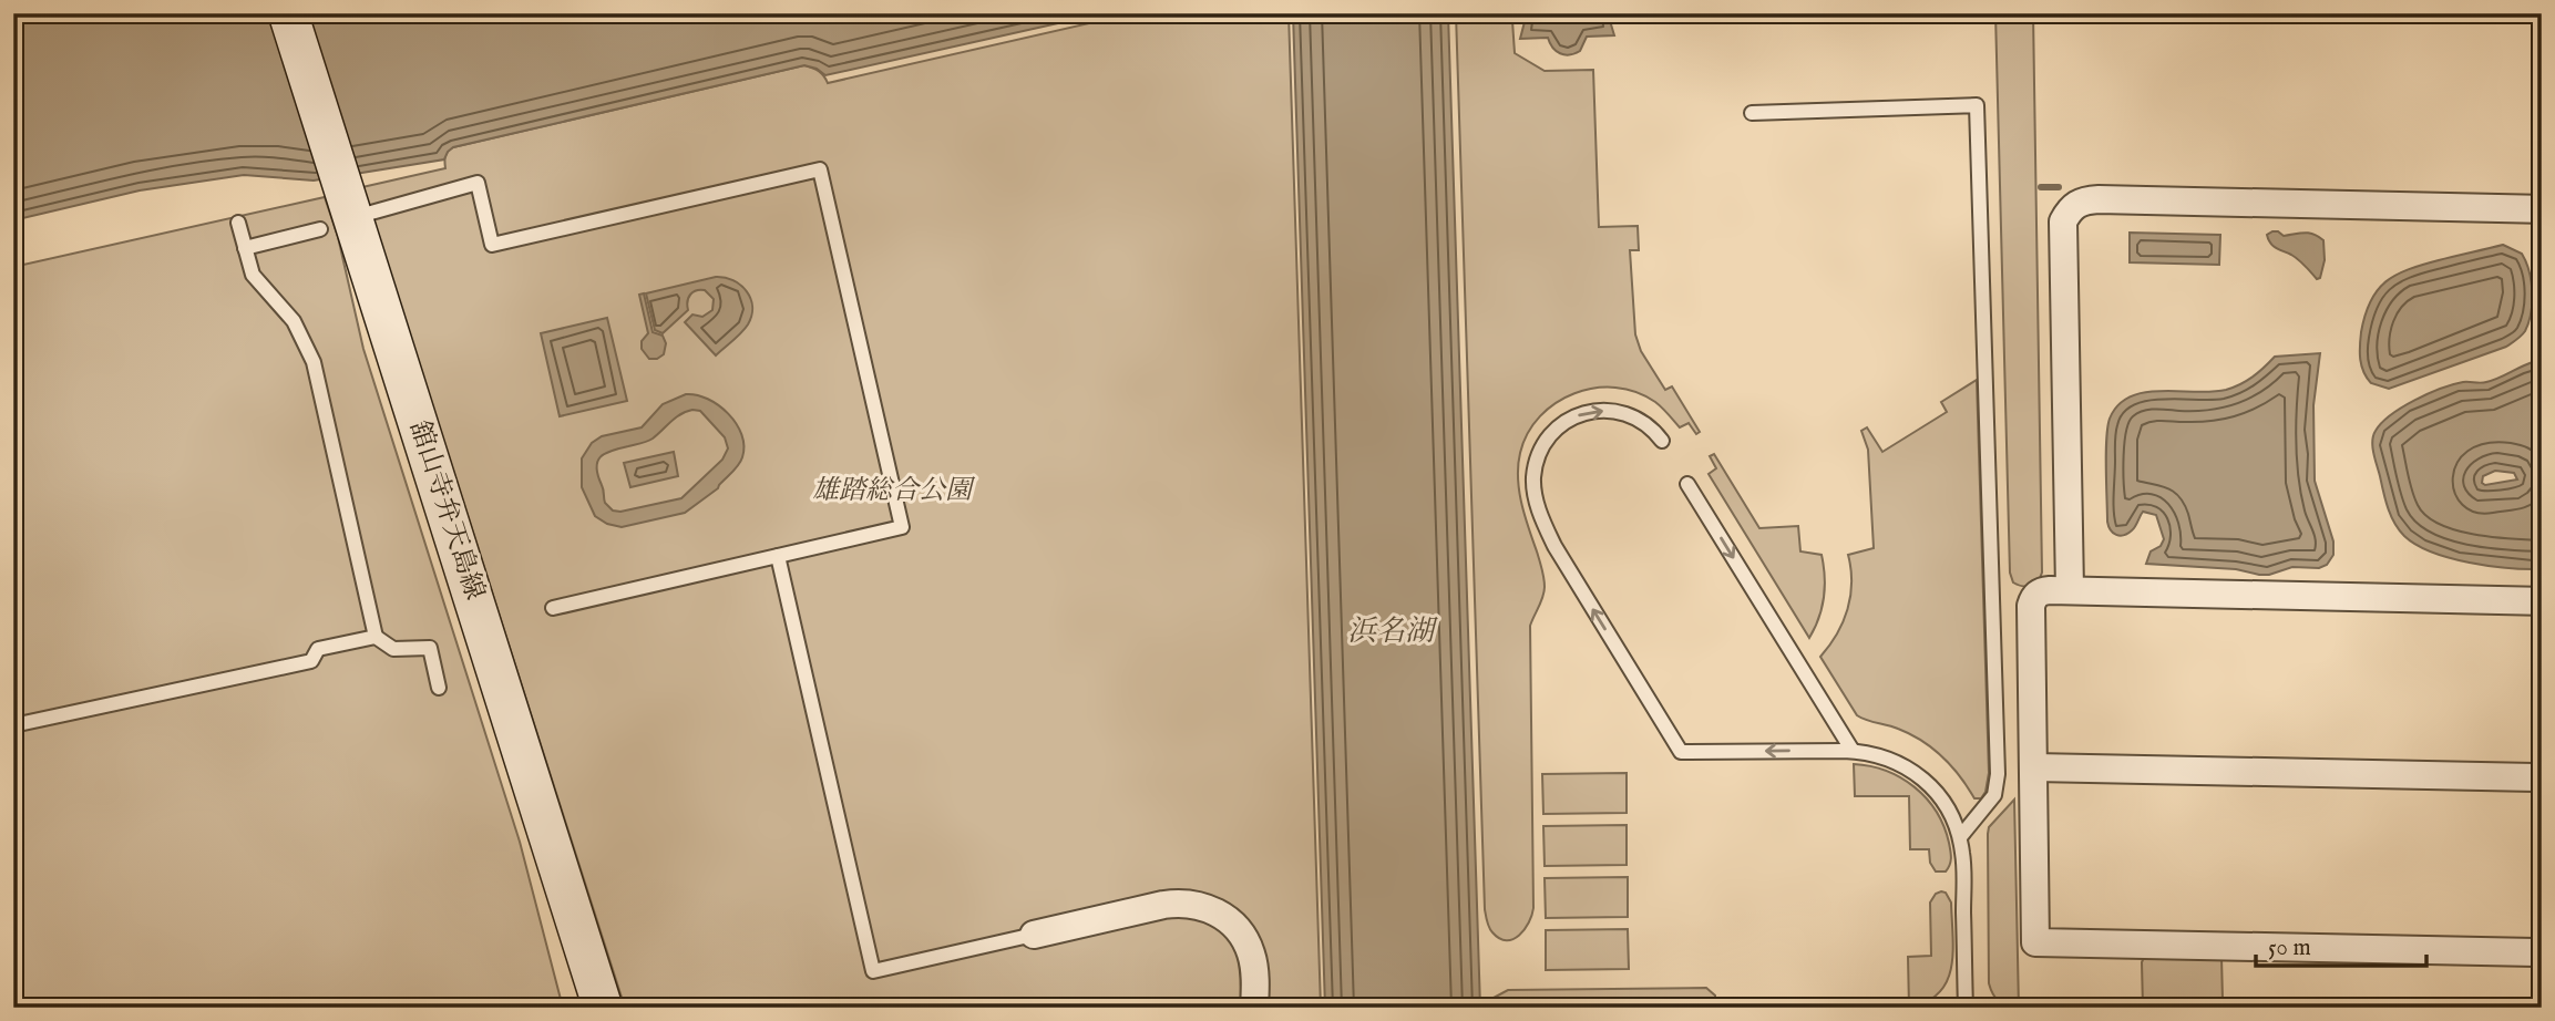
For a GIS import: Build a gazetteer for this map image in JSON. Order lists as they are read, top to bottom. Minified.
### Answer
{"streets":{"main road":["舘山寺弁天島線"]},"water":["浜名湖"],"parks":["雄踏総合公園"],"scale_bar":"50 m"}
